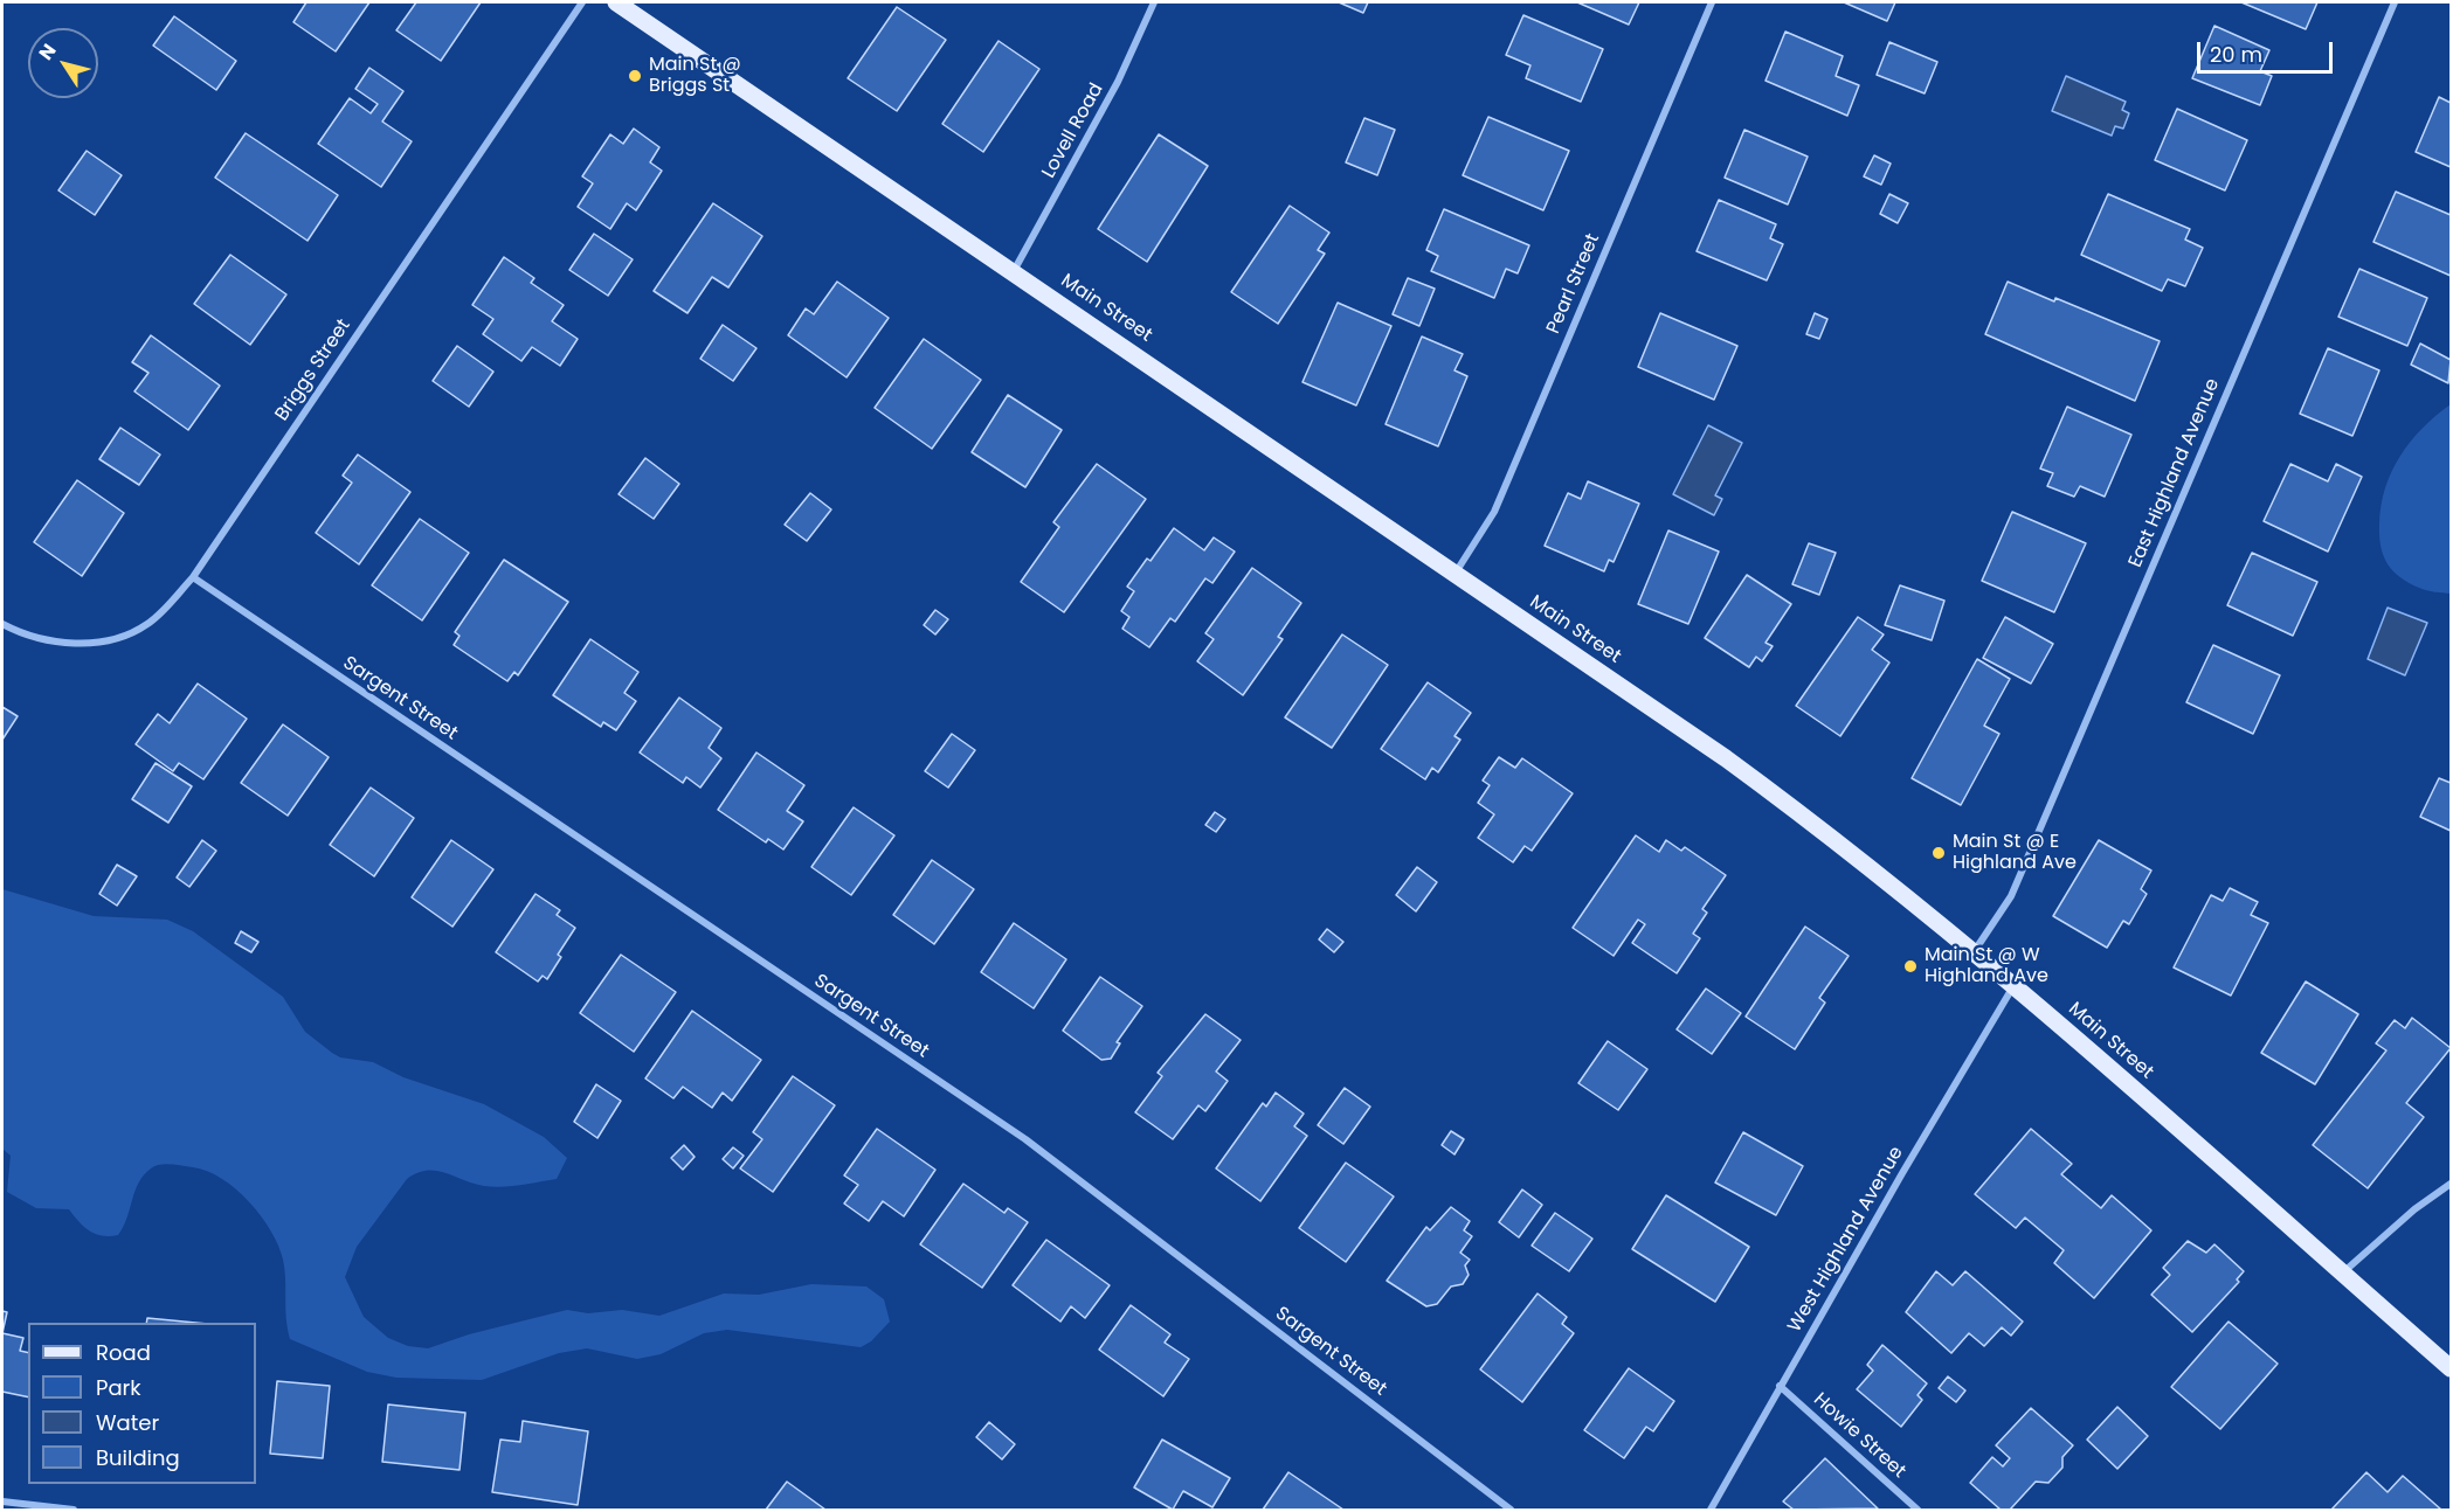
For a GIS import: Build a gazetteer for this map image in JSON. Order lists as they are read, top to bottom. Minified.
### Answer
{"streets":{"main road":["Main Street"],"street":["Lovell Road","Pearl Street","Briggs Street","East Highland Avenue","Sargent Street","West Highland Avenue","Howie Street"]},"crossings":[["Lovell Road","Main Street"],["Pearl Street","Main Street"],["Main Street","East Highland Avenue"],["Main Street","West Highland Avenue"],["Briggs Street","Sargent Street"],["West Highland Avenue","Howie Street"]],"places":["Main St @ Briggs St","Main St @ E Highland Ave","Main St @ W Highland Ave"],"legend":["Road","Park","Water","Building"],"scale_bar":"20 m","north":"top left"}
